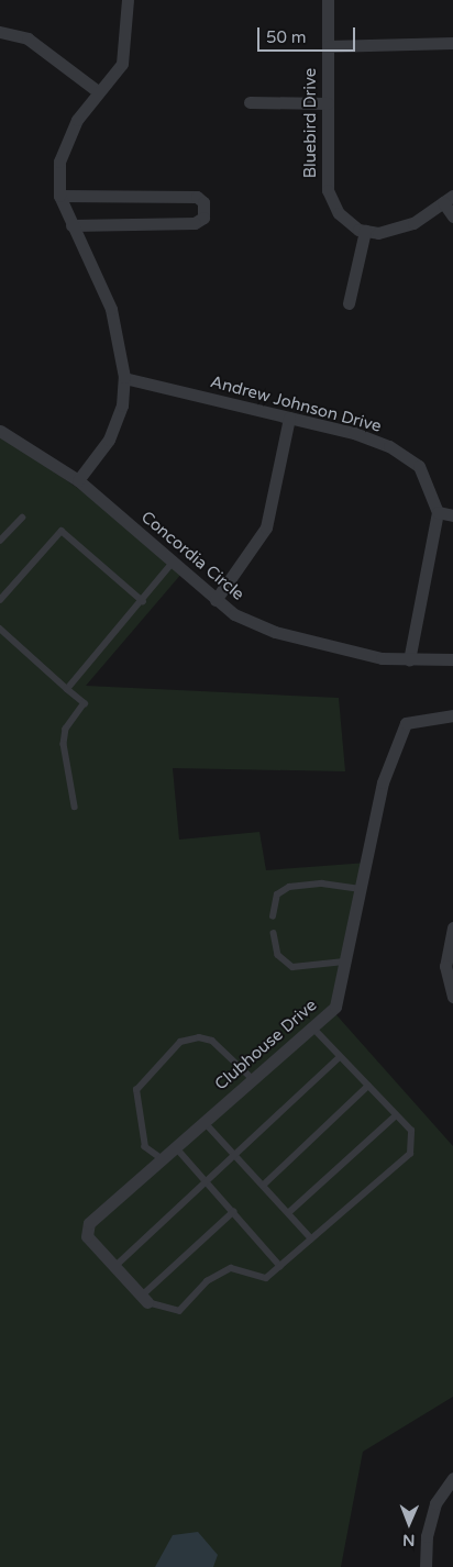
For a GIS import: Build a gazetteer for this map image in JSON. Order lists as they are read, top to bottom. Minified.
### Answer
{"streets":{"street":["Bluebird Drive","Andrew Johnson Drive","Concordia Circle","Clubhouse Drive"]},"scale_bar":"50 m","north":"bottom"}
